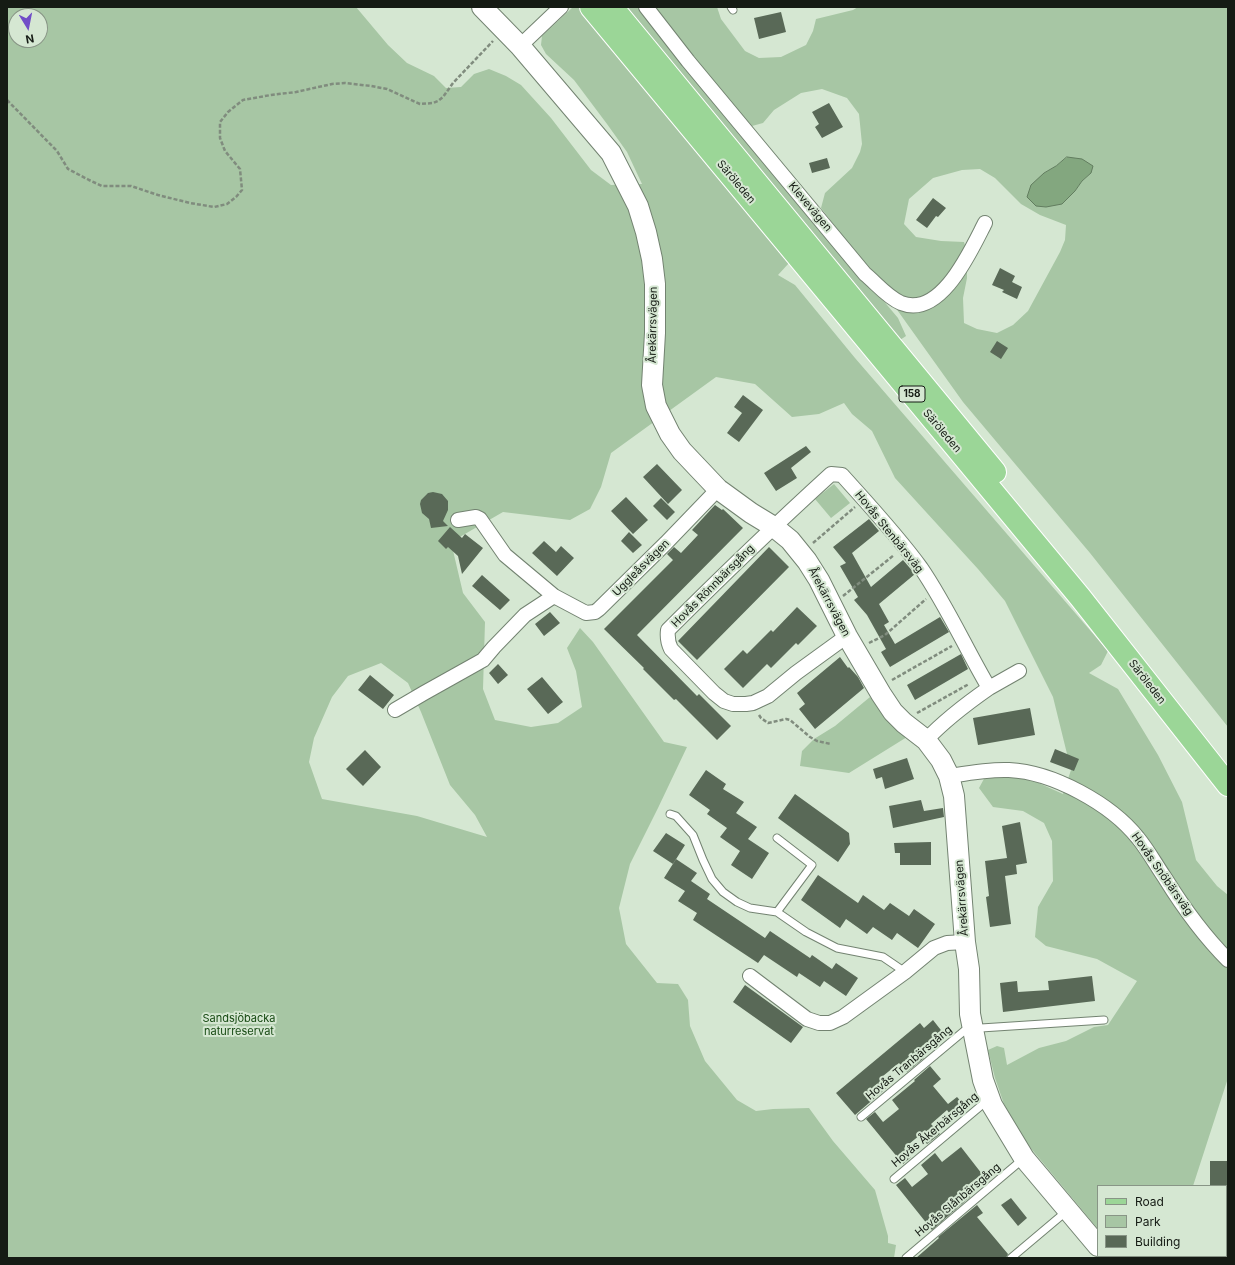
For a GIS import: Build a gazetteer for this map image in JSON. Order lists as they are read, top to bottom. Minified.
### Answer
{"streets":{"main road":["Säröleden","158"],"street":["Klevevägen","Årekärrsvägen","Hovås Stenbärsväg","Uggleåsvägen","Hovås Rönnbärsgång","Hovås Snöbärsväg"],"lane":["Hovås Tranbärsgång","Hovås Åkerbärsgång","Hovås Slånbärsgång"]},"crossings":[["Årekärrsvägen","Hovås Stenbärsväg"],["Årekärrsvägen","Uggleåsvägen"],["Årekärrsvägen","Hovås Rönnbärsgång"],["Årekärrsvägen","Hovås Snöbärsväg"],["Årekärrsvägen","Hovås Tranbärsgång"],["Årekärrsvägen","Hovås Åkerbärsgång"],["Årekärrsvägen","Hovås Slånbärsgång"],["Hovås Stenbärsväg","Hovås Rönnbärsgång"]],"parks":["Sandsjöbacka naturreservat"],"legend":["Road","Park","Building"],"north":"bottom"}
